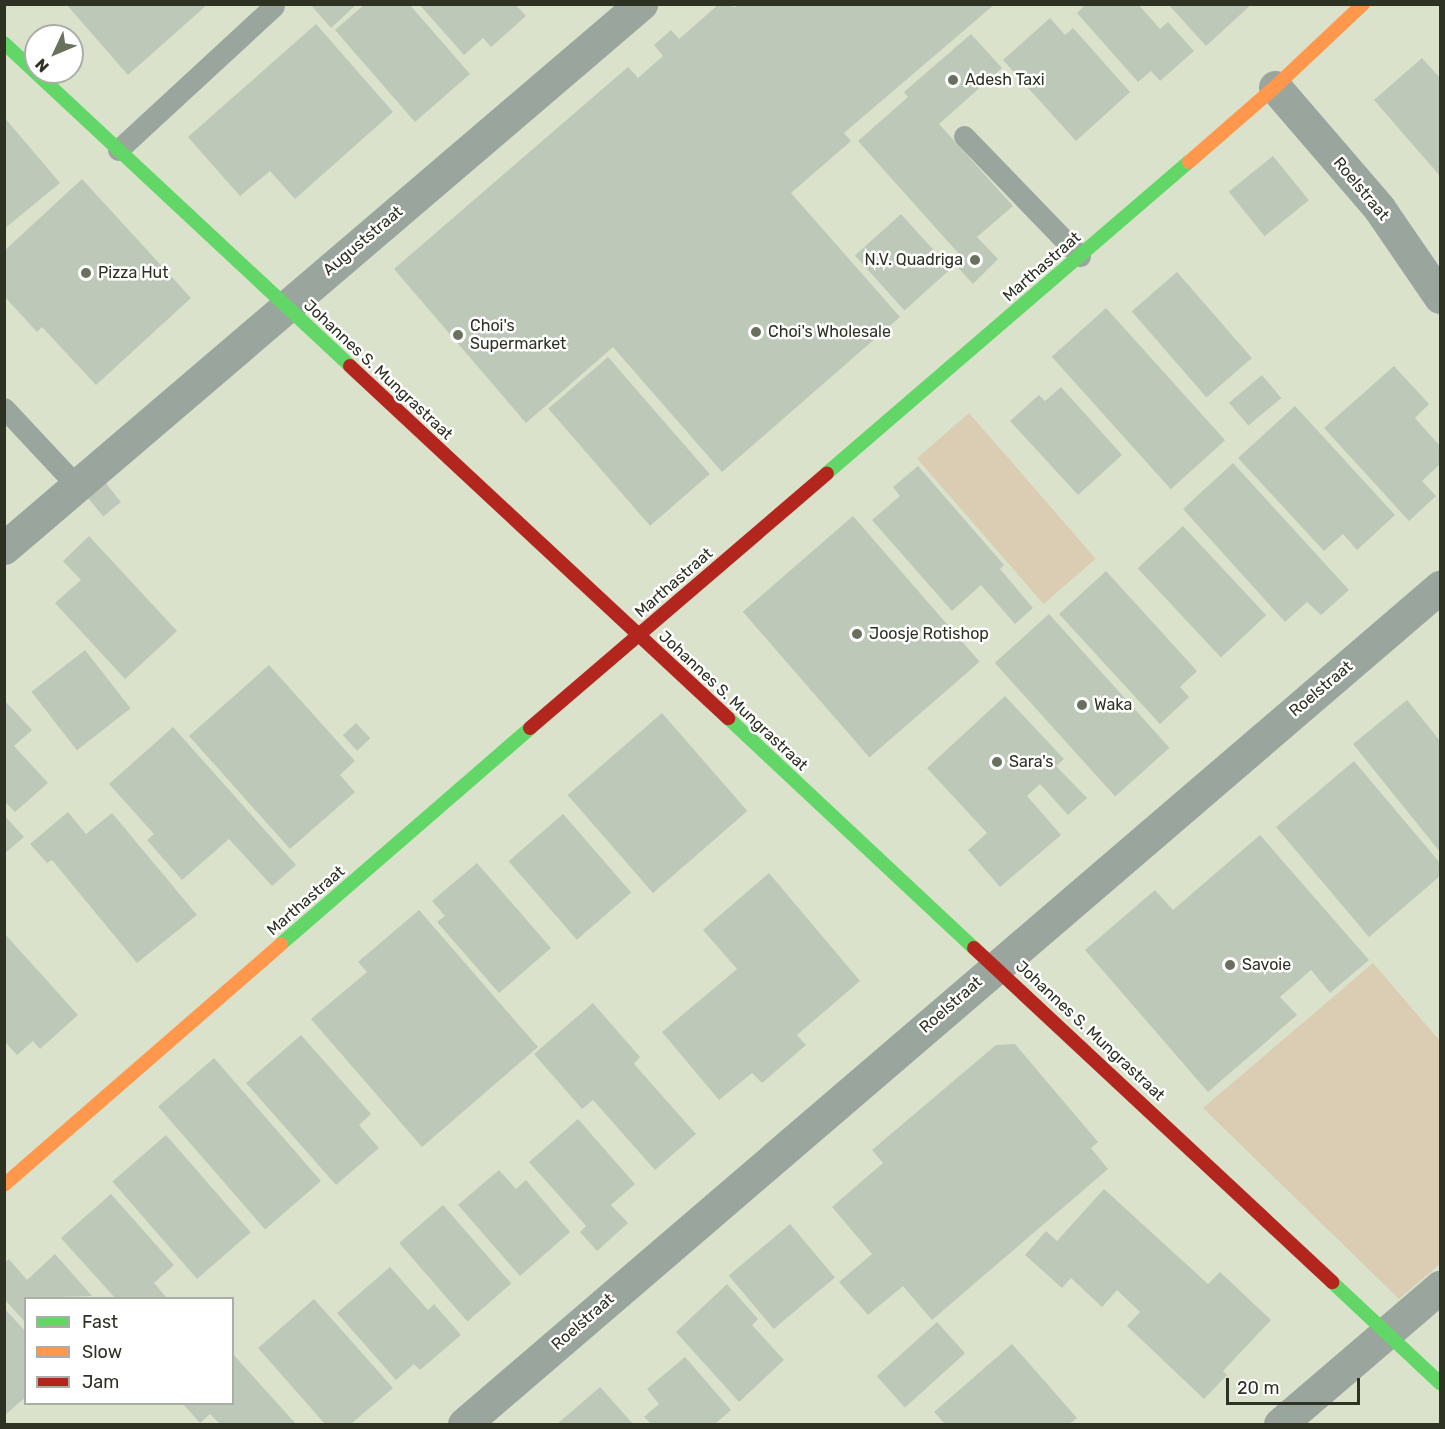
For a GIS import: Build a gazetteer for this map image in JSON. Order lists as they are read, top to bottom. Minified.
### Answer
{"streets":{"street":["Roelstraat","Auguststraat","Marthastraat","Johannes S. Mungrastraat"]},"crossings":[["Roelstraat","Marthastraat"],["Roelstraat","Johannes S. Mungrastraat"],["Auguststraat","Johannes S. Mungrastraat"],["Marthastraat","Johannes S. Mungrastraat"]],"places":["Adesh Taxi","N.V. Quadriga","Pizza Hut","Choi's Wholesale","Choi's Supermarket","Joosje Rotishop","Waka","Sara's","Savoie"],"legend":["Fast","Slow","Jam"],"scale_bar":"20 m","north":"bottom left"}
